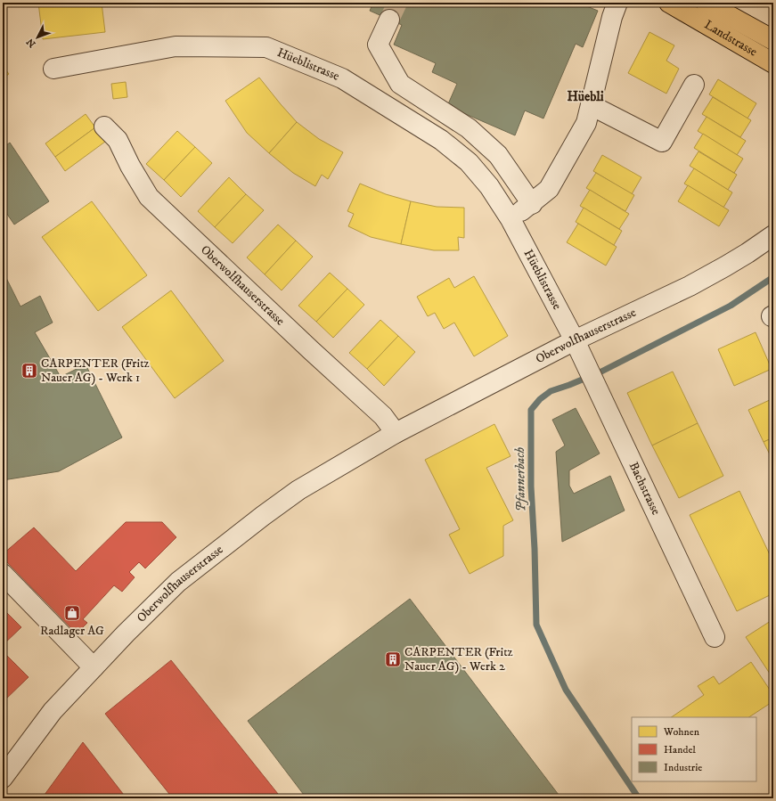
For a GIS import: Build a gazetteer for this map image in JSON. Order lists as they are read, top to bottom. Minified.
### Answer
{"streets":{"main road":["Landstrasse"],"street":["Hüeblistrasse","Oberwolfhauserstrasse","Bachstrasse"]},"crossings":[["Hüeblistrasse","Oberwolfhauserstrasse"],["Hüeblistrasse","Bachstrasse"],["Oberwolfhauserstrasse","Bachstrasse"]],"districts":["Hüebli"],"water":["Pfannerbach"],"places":{"building":["CARPENTER (Fritz Nauer AG) - Werk 1","CARPENTER (Fritz Nauer AG) - Werk 2"],"shop":["Radlager AG"]},"legend":["Wohnen","Handel","Industrie"],"north":"bottom left"}
